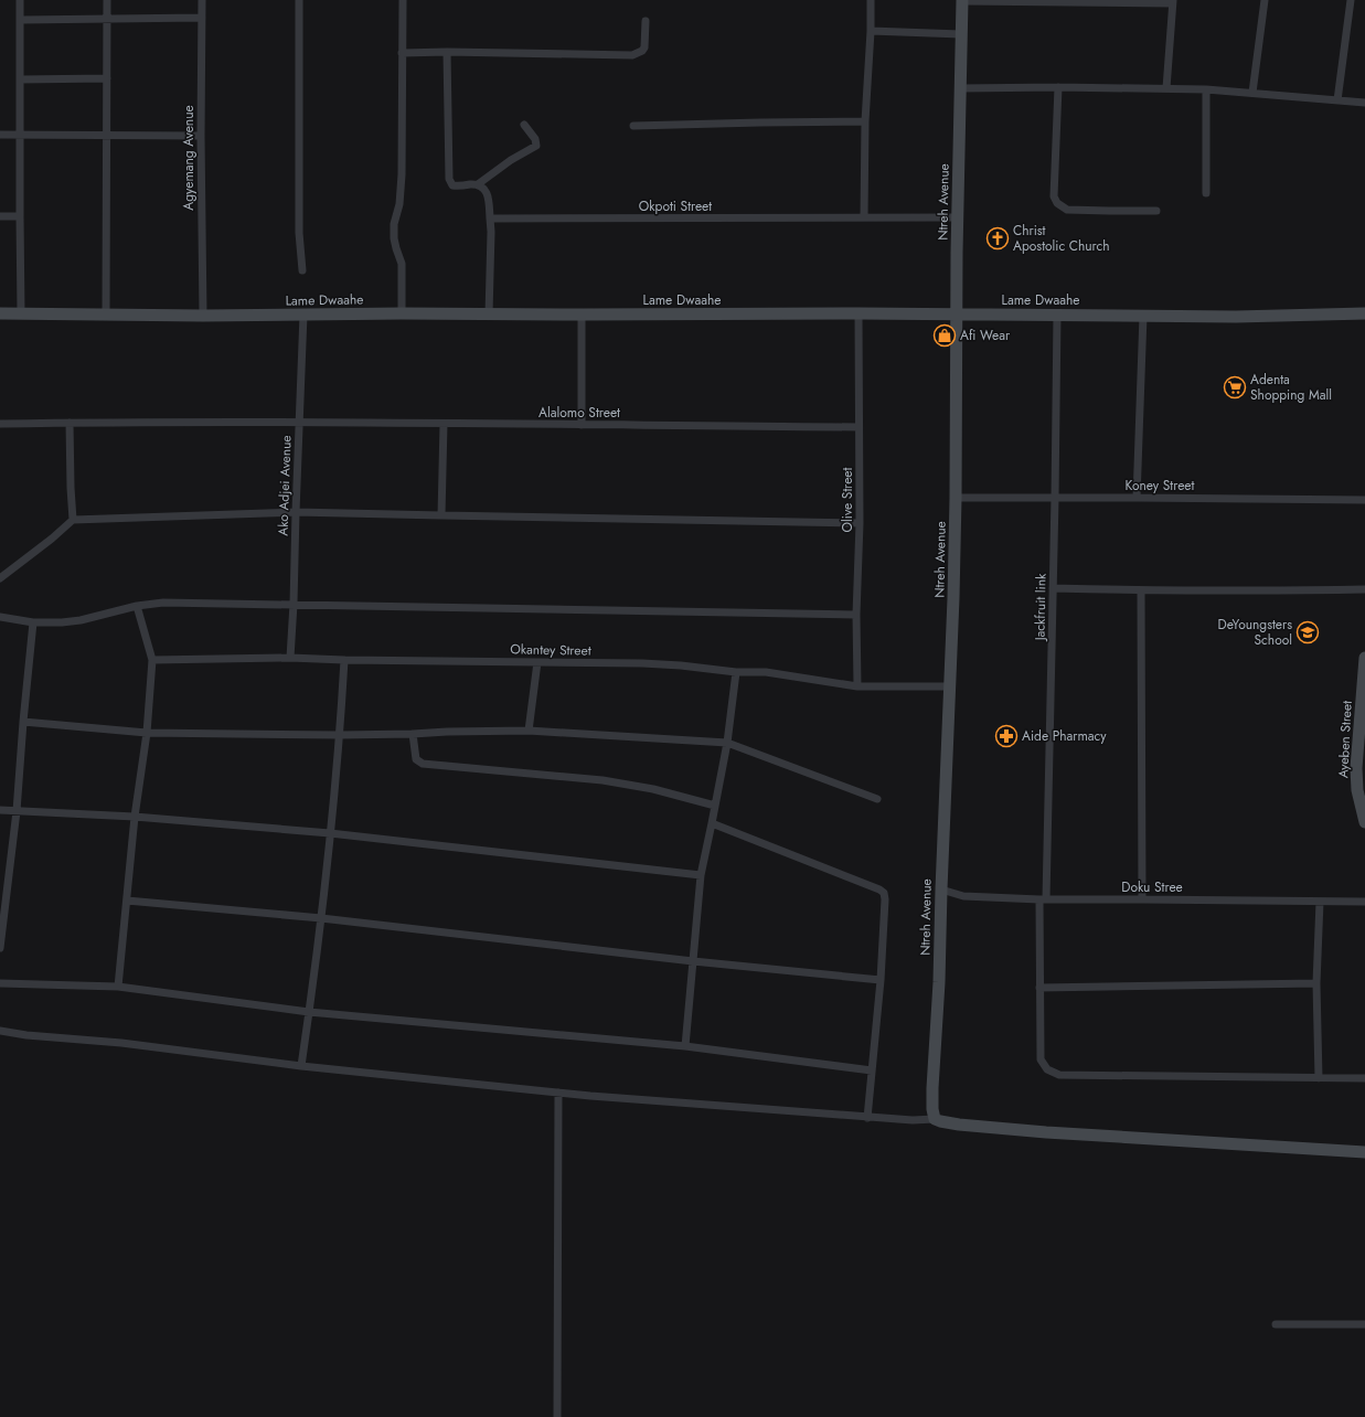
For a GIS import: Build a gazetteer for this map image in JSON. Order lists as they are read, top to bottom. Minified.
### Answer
{"streets":{"street":["Agyemang Avenue","Ntreh Avenue","Okpoti Street","Lame Dwaahe","Alalomo Street","Ako Adjei Avenue","Koney Street","Olive Street","Jackfruit link","Okantey Street","Ayeben Street","Doku Stree"]},"crossings":[["Agyemang Avenue","Lame Dwaahe"],["Ntreh Avenue","Okpoti Street"],["Ntreh Avenue","Lame Dwaahe"],["Ntreh Avenue","Koney Street"],["Ntreh Avenue","Okantey Street"],["Ntreh Avenue","Doku Stree"],["Lame Dwaahe","Ako Adjei Avenue"],["Lame Dwaahe","Olive Street"],["Lame Dwaahe","Jackfruit link"],["Alalomo Street","Ako Adjei Avenue"],["Alalomo Street","Olive Street"],["Ako Adjei Avenue","Okantey Street"],["Koney Street","Jackfruit link"],["Olive Street","Okantey Street"],["Jackfruit link","Doku Stree"]],"places":{"church":["Christ Apostolic Church"],"shop":["Afi Wear"],"supermarket":["Adenta Shopping Mall"],"school or university":["DeYoungsters School"],"pharmacy":["Aide Pharmacy"]}}
